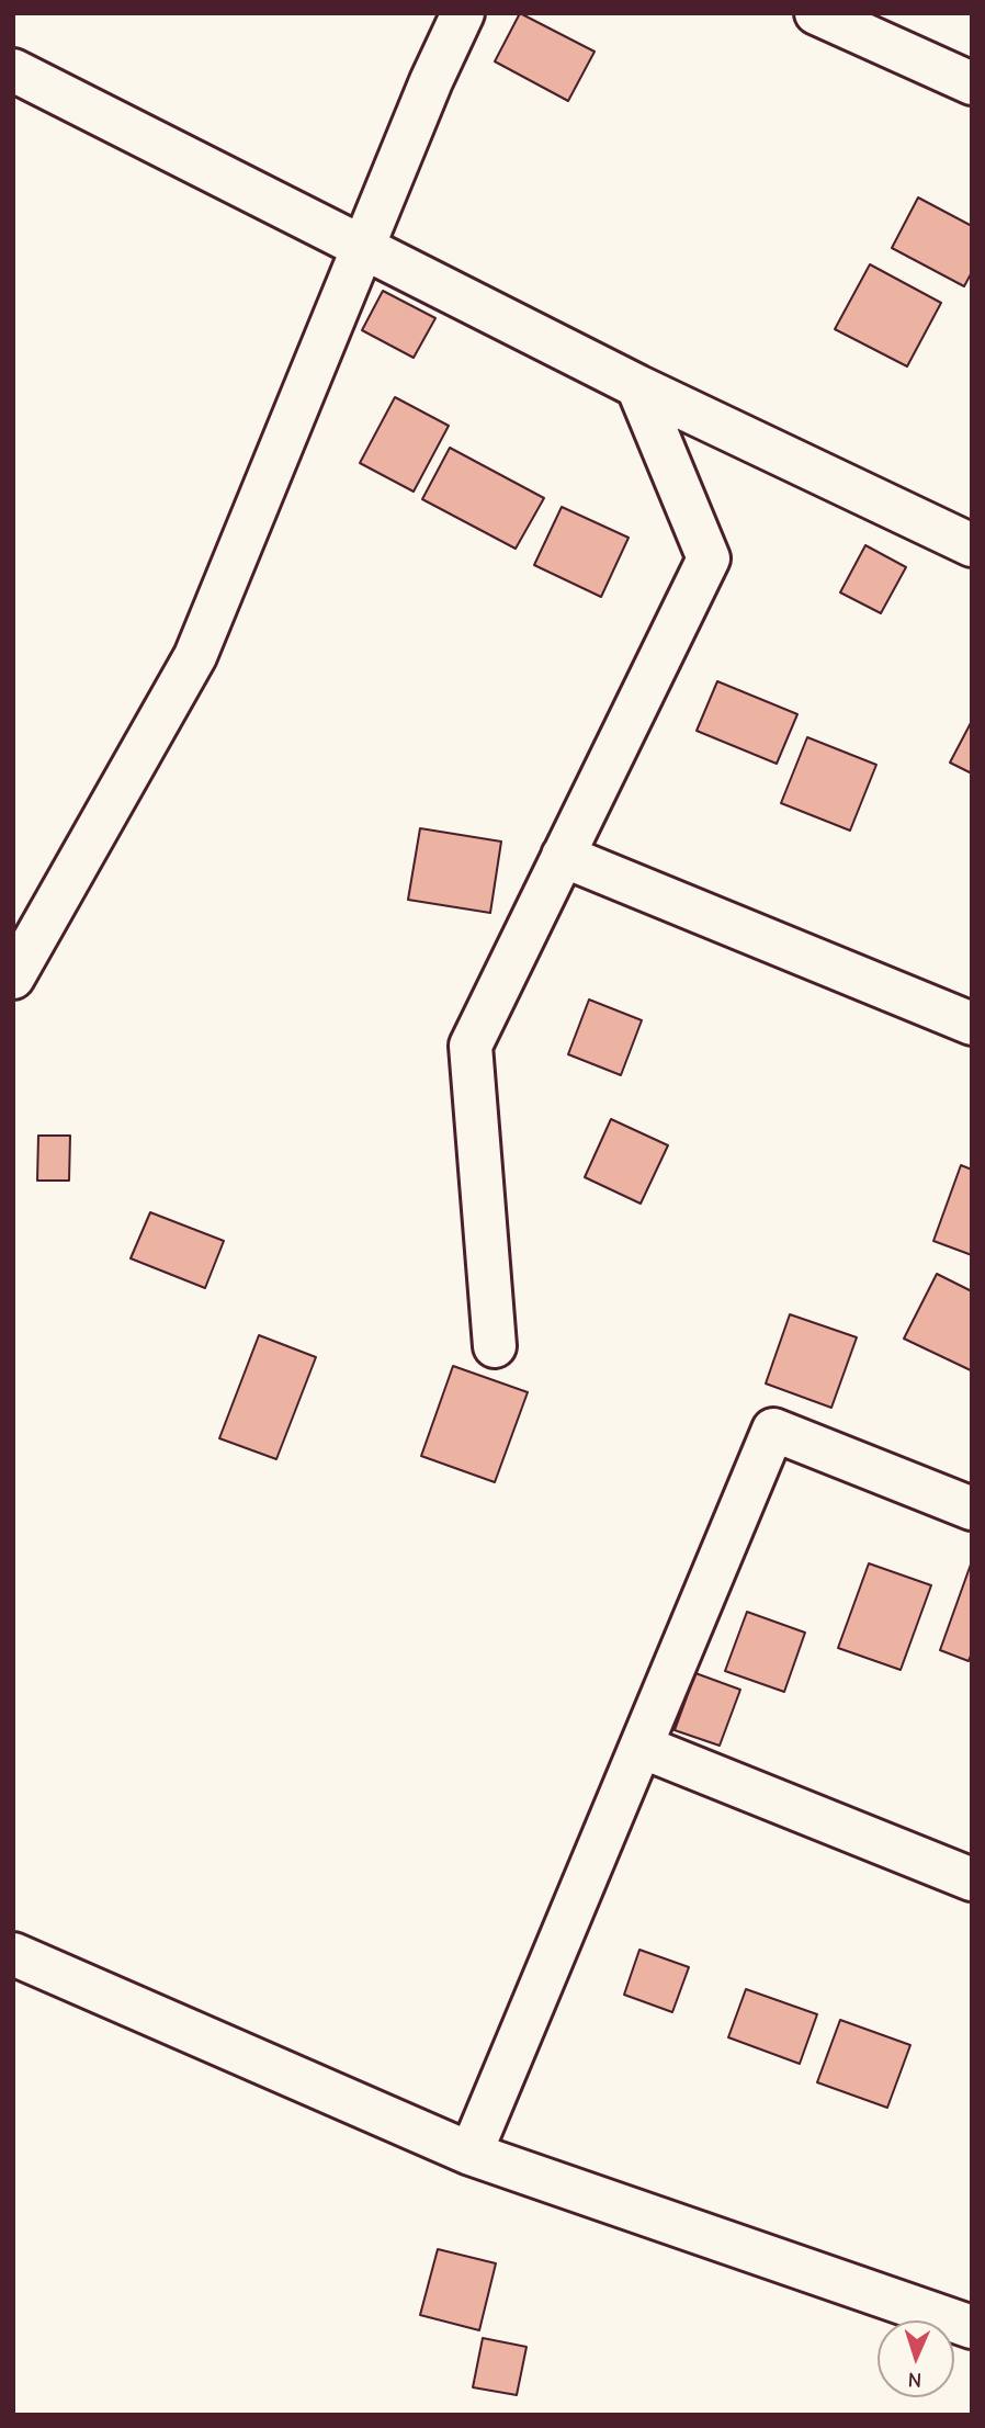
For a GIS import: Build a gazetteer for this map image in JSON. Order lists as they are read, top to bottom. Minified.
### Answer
{"north":"bottom"}
